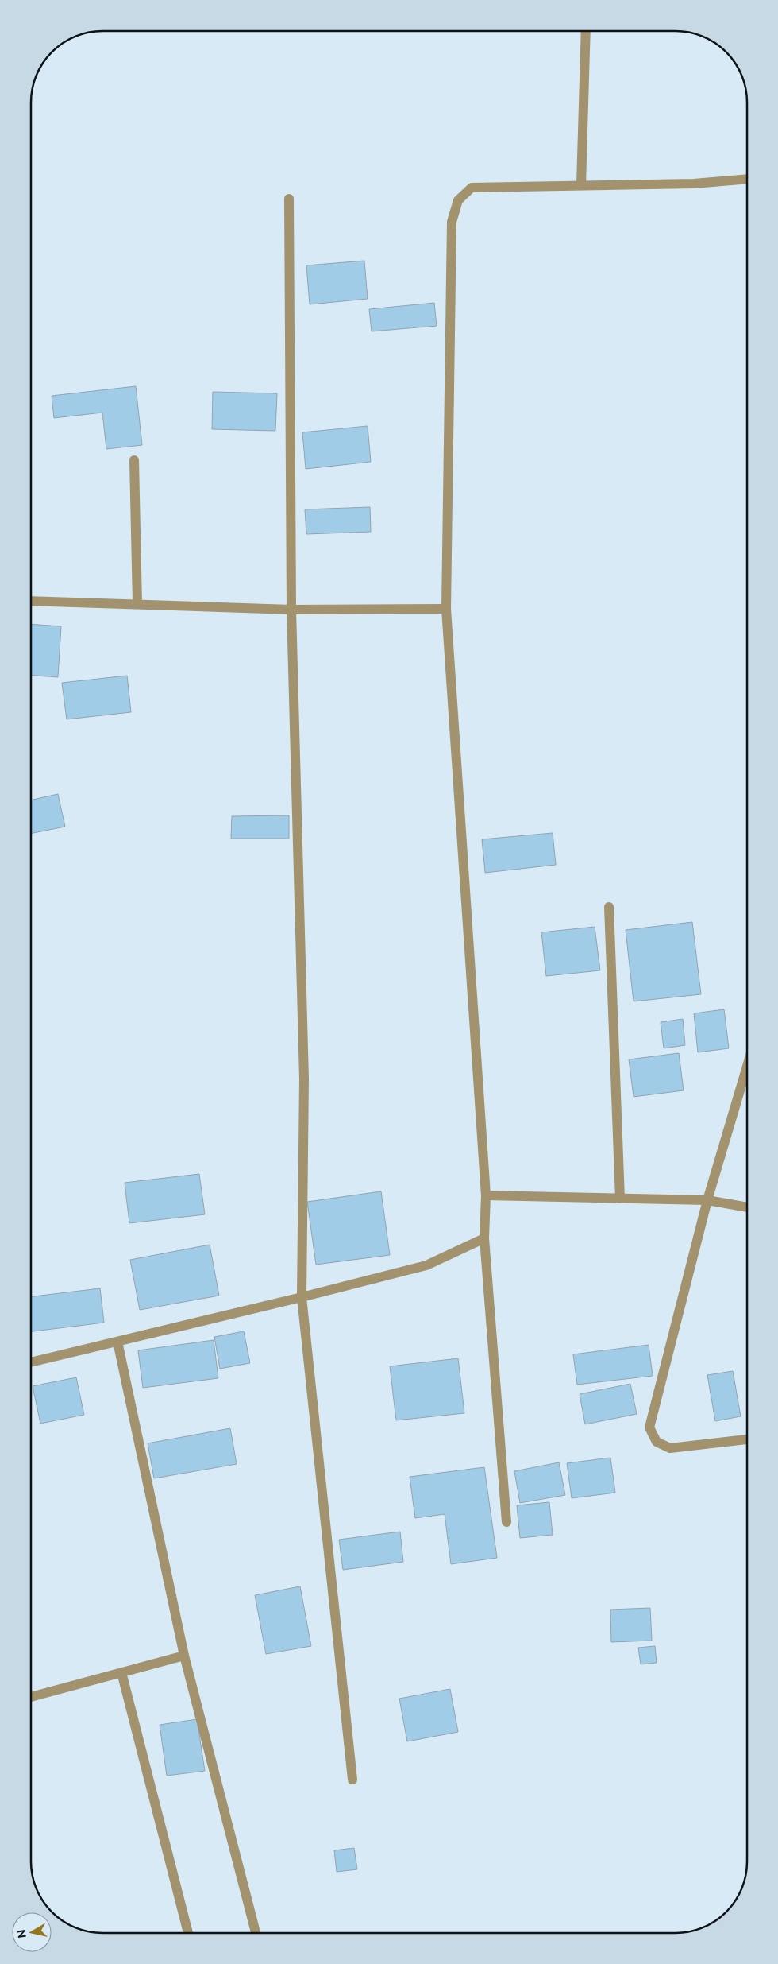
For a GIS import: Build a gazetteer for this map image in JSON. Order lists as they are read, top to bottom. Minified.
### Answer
{"north":"left"}
